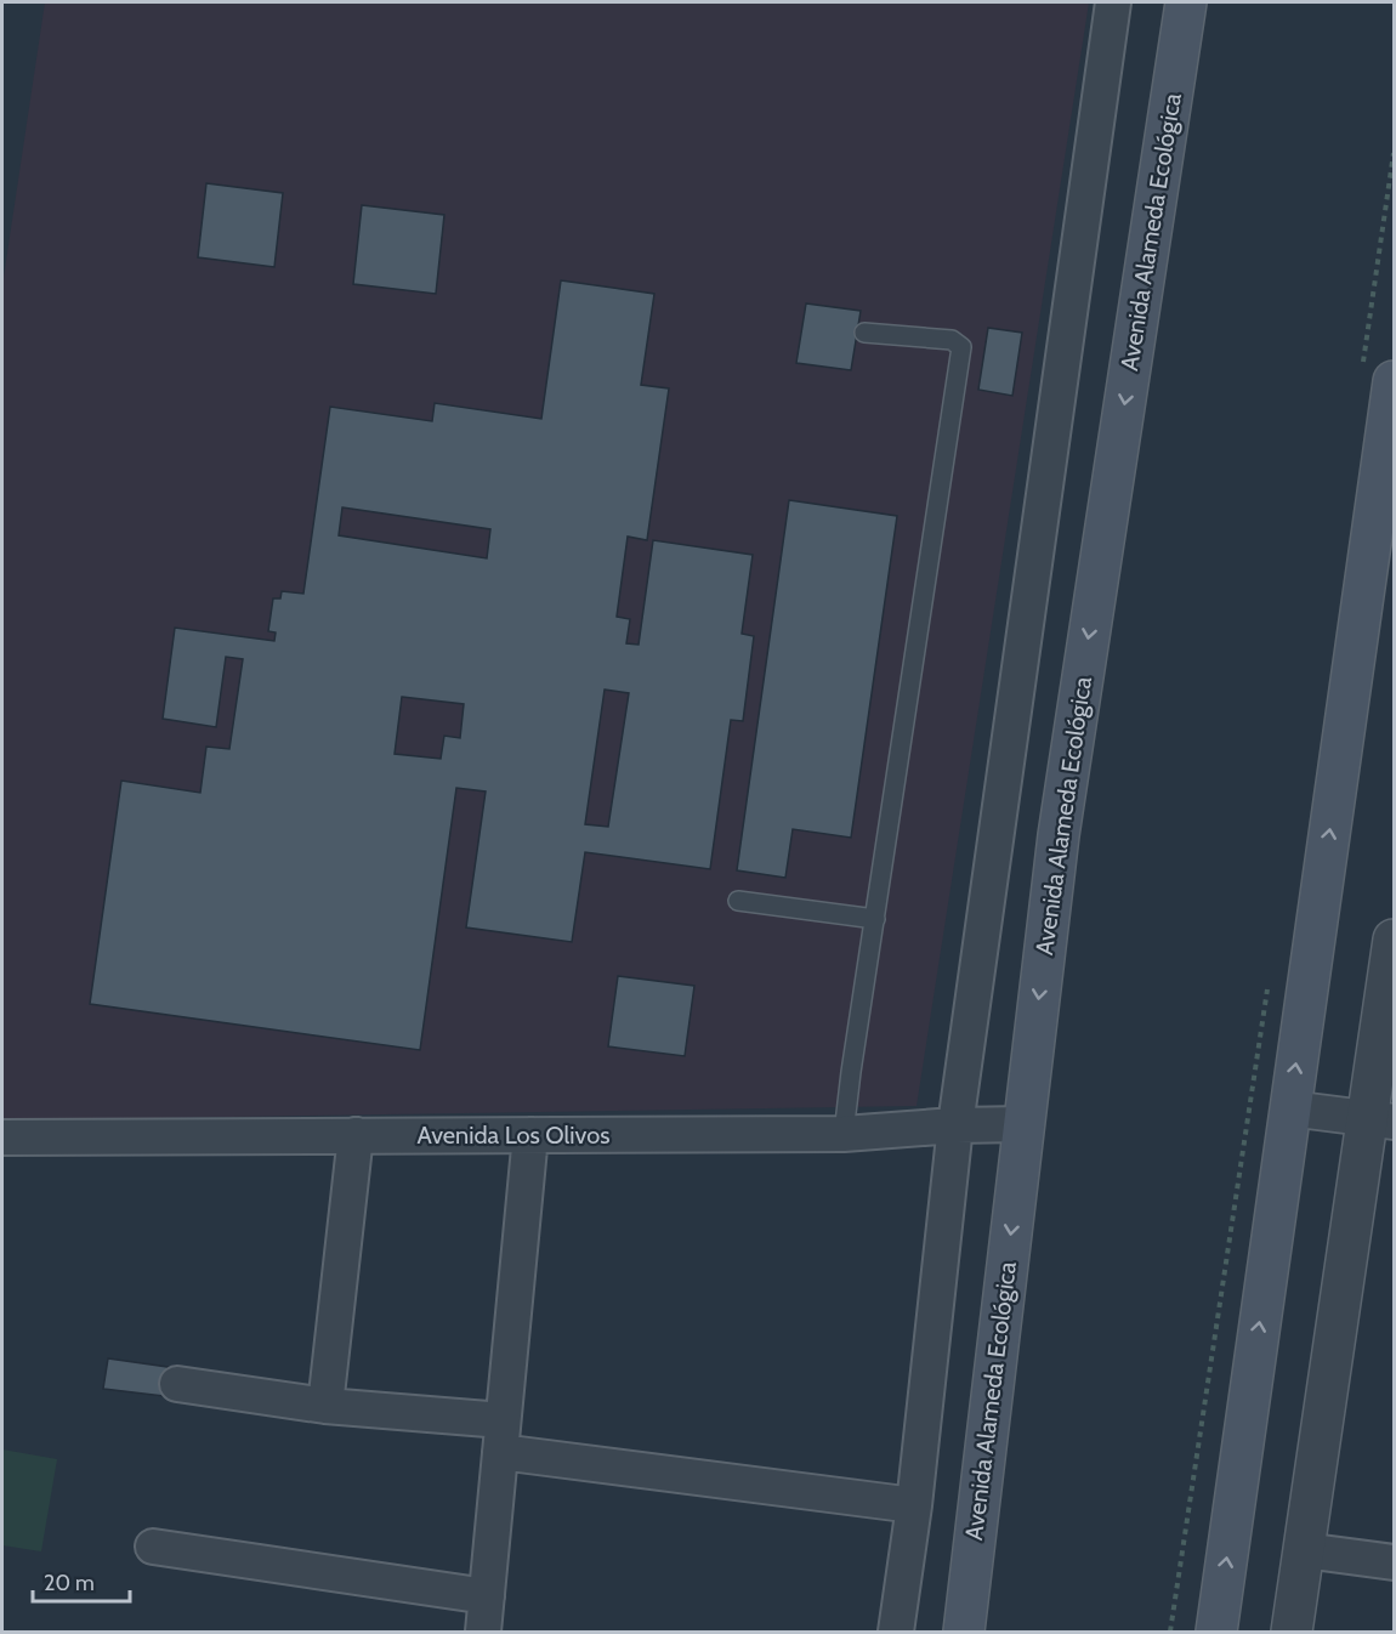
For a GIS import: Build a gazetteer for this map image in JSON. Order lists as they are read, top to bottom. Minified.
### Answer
{"streets":{"main road":["Avenida Alameda Ecológica"],"street":["Avenida Los Olivos"]},"crossings":[["Avenida Alameda Ecológica","Avenida Los Olivos"]],"scale_bar":"20 m"}
